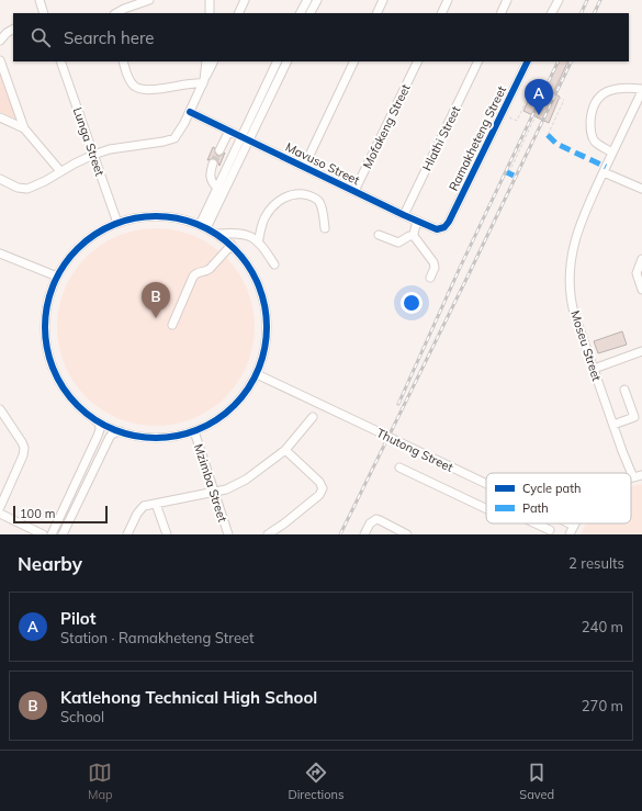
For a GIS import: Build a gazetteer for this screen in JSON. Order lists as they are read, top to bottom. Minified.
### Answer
{"streets":{"street":["Mofakeng Street","Hlathi Street","Ramakheteng Street","Lunga Street","Mavuso Street","Moseu Street","Thutong Street","Mzimba Street"]},"crossings":[["Mofakeng Street","Mavuso Street"],["Hlathi Street","Mavuso Street"],["Ramakheteng Street","Mavuso Street"]],"legend":["Cycle path","Path"],"scale_bar":"100 m","page":{"search":"Search here","pins":["A","B"],"scale":"100 m","heading":["Nearby","2 results"],"list":[{"mark":"A","name":"Pilot","note":"Station · Ramakheteng Street","value":"240 m"},{"mark":"B","name":"Katlehong Technical High School","note":"School","value":"270 m"}],"nav":["Map","Directions","Saved"]}}
